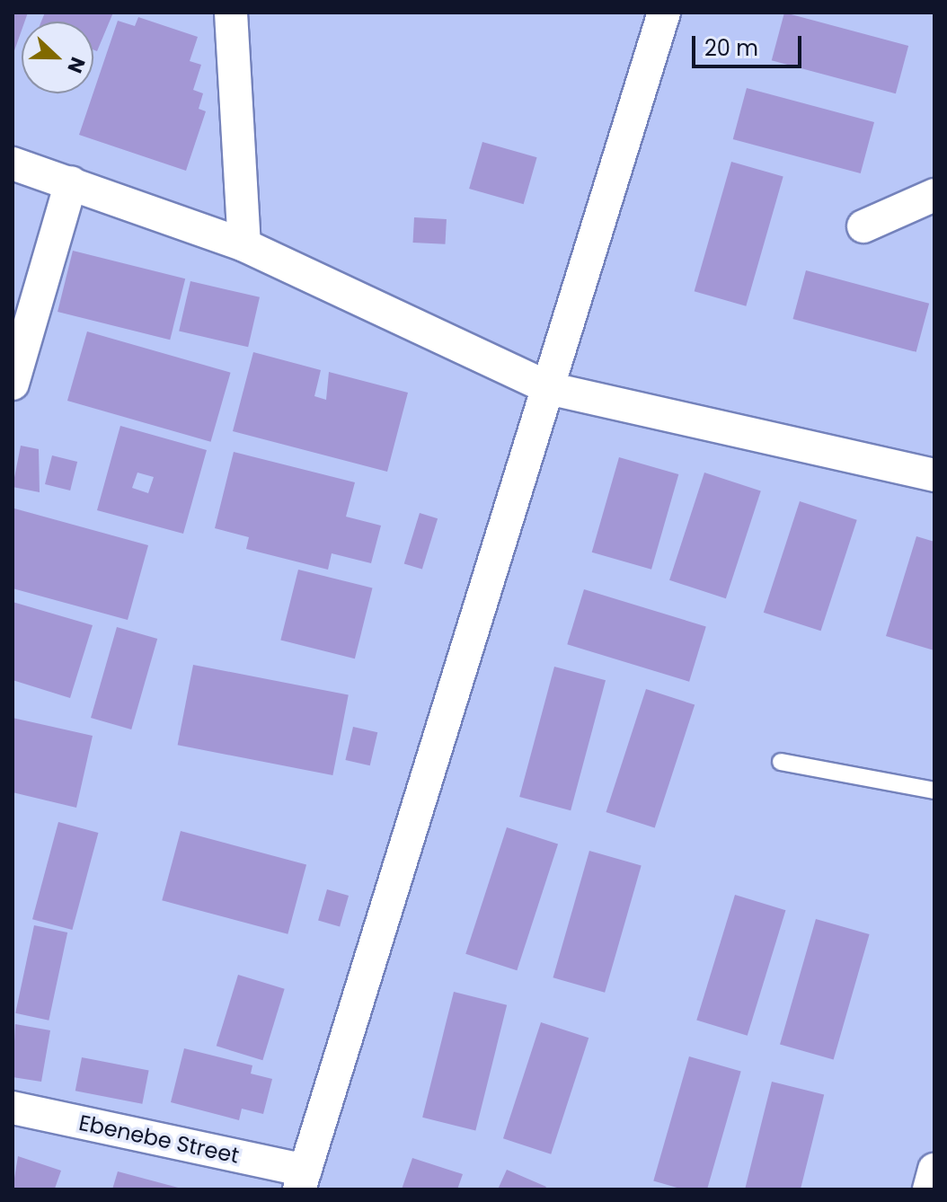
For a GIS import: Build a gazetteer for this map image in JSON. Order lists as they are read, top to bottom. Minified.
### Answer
{"streets":{"street":["Ebenebe Street"]},"scale_bar":"20 m","north":"right"}
